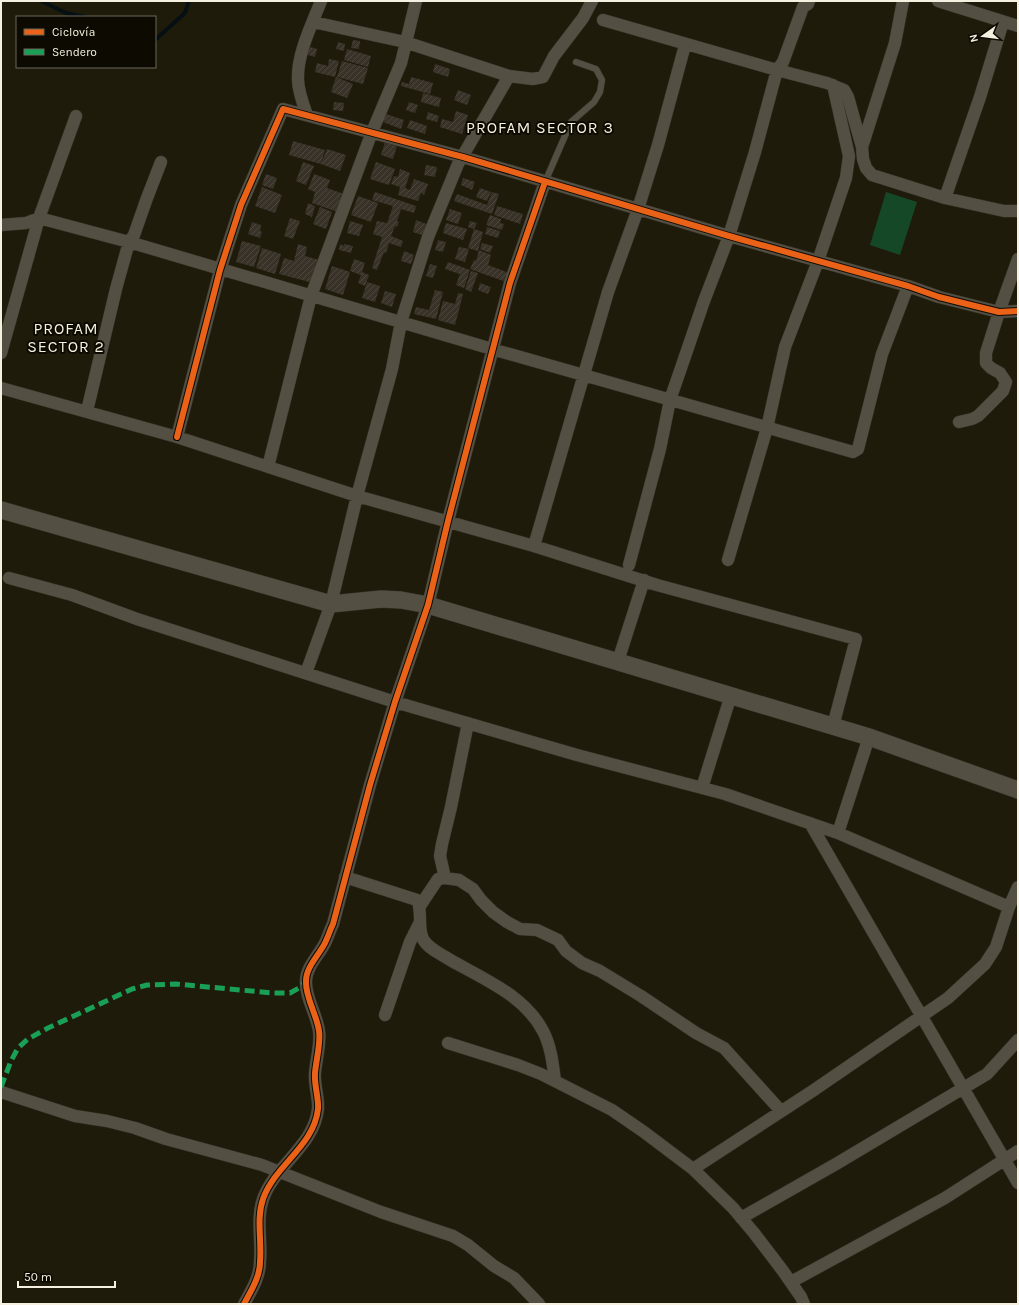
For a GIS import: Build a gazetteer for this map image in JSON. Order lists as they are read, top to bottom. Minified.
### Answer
{"districts":["PROFAM SECTOR 3","PROFAM SECTOR 2"],"legend":["Ciclovía","Sendero"],"scale_bar":"50 m","north":"left"}
